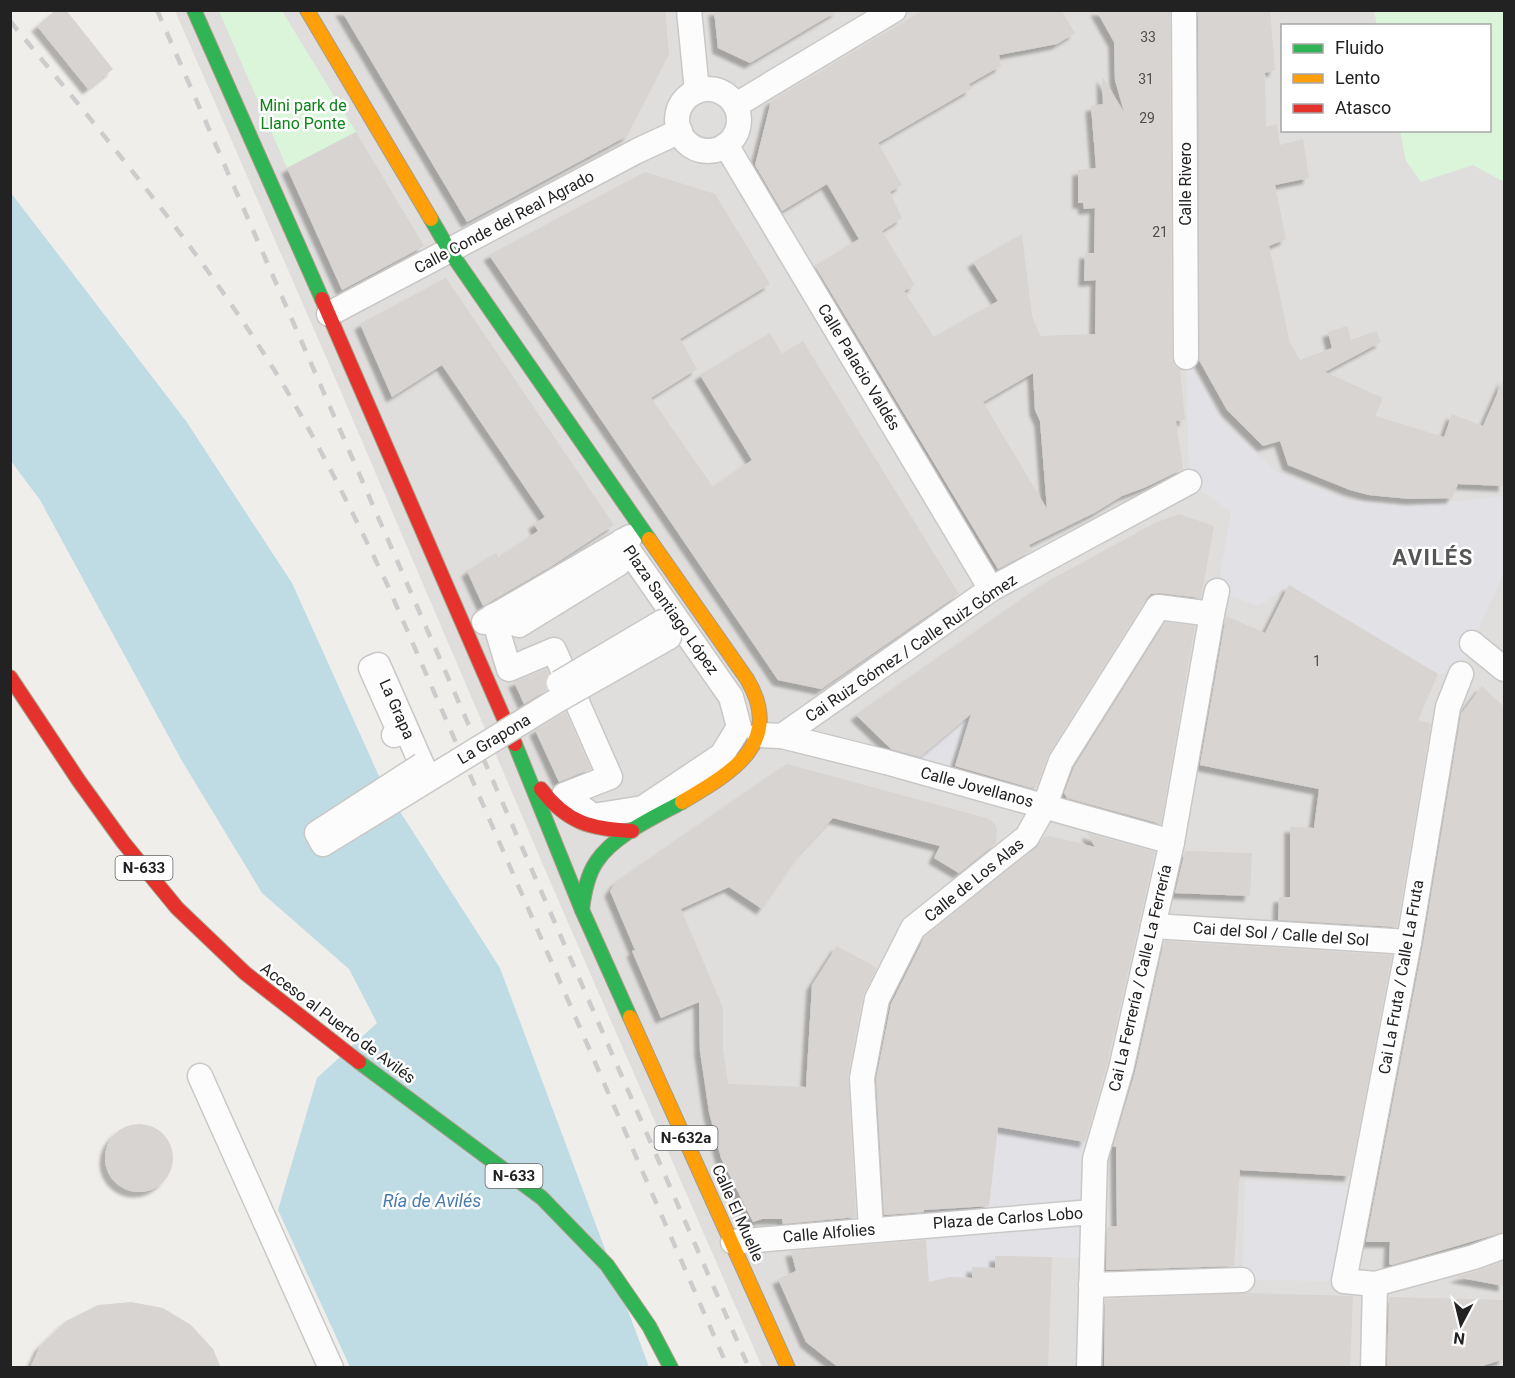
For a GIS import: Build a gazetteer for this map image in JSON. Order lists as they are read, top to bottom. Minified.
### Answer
{"streets":{"main road":["N-633","Acceso al Puerto de Avilés","N-632a","Calle El Muelle"],"street":["Calle Rivero","Calle Conde del Real Agrado","Calle Palacio Valdés","Plaza Santiago López","Cai Ruiz Gómez / Calle Ruiz Gómez","La Grapa","La Grapona","Calle Jovellanos","Calle de Los Alas","Cai del Sol / Calle del Sol","Cai La Fruta / Calle La Fruta","Cai La Ferrería / Calle La Ferrería","Plaza de Carlos Lobo","Calle Alfolies"]},"crossings":[["Calle Conde del Real Agrado","Calle Palacio Valdés"],["Calle Palacio Valdés","Cai Ruiz Gómez / Calle Ruiz Gómez"],["Cai Ruiz Gómez / Calle Ruiz Gómez","Calle Jovellanos"],["La Grapa","La Grapona"],["Calle Jovellanos","Calle de Los Alas"],["Calle Jovellanos","Cai La Ferrería / Calle La Ferrería"],["Calle de Los Alas","Cai La Ferrería / Calle La Ferrería"],["Calle de Los Alas","Calle Alfolies"],["Cai del Sol / Calle del Sol","Cai La Fruta / Calle La Fruta"],["Cai del Sol / Calle del Sol","Cai La Ferrería / Calle La Ferrería"],["Calle El Muelle","Calle Alfolies"],["Plaza de Carlos Lobo","Calle Alfolies"]],"districts":["AVILÉS"],"water":["Ría de Avilés"],"parks":["Mini park de Llano Ponte"],"house_numbers":["33","31","29","21","1"],"legend":["Fluido","Lento","Atasco"],"north":"bottom"}
